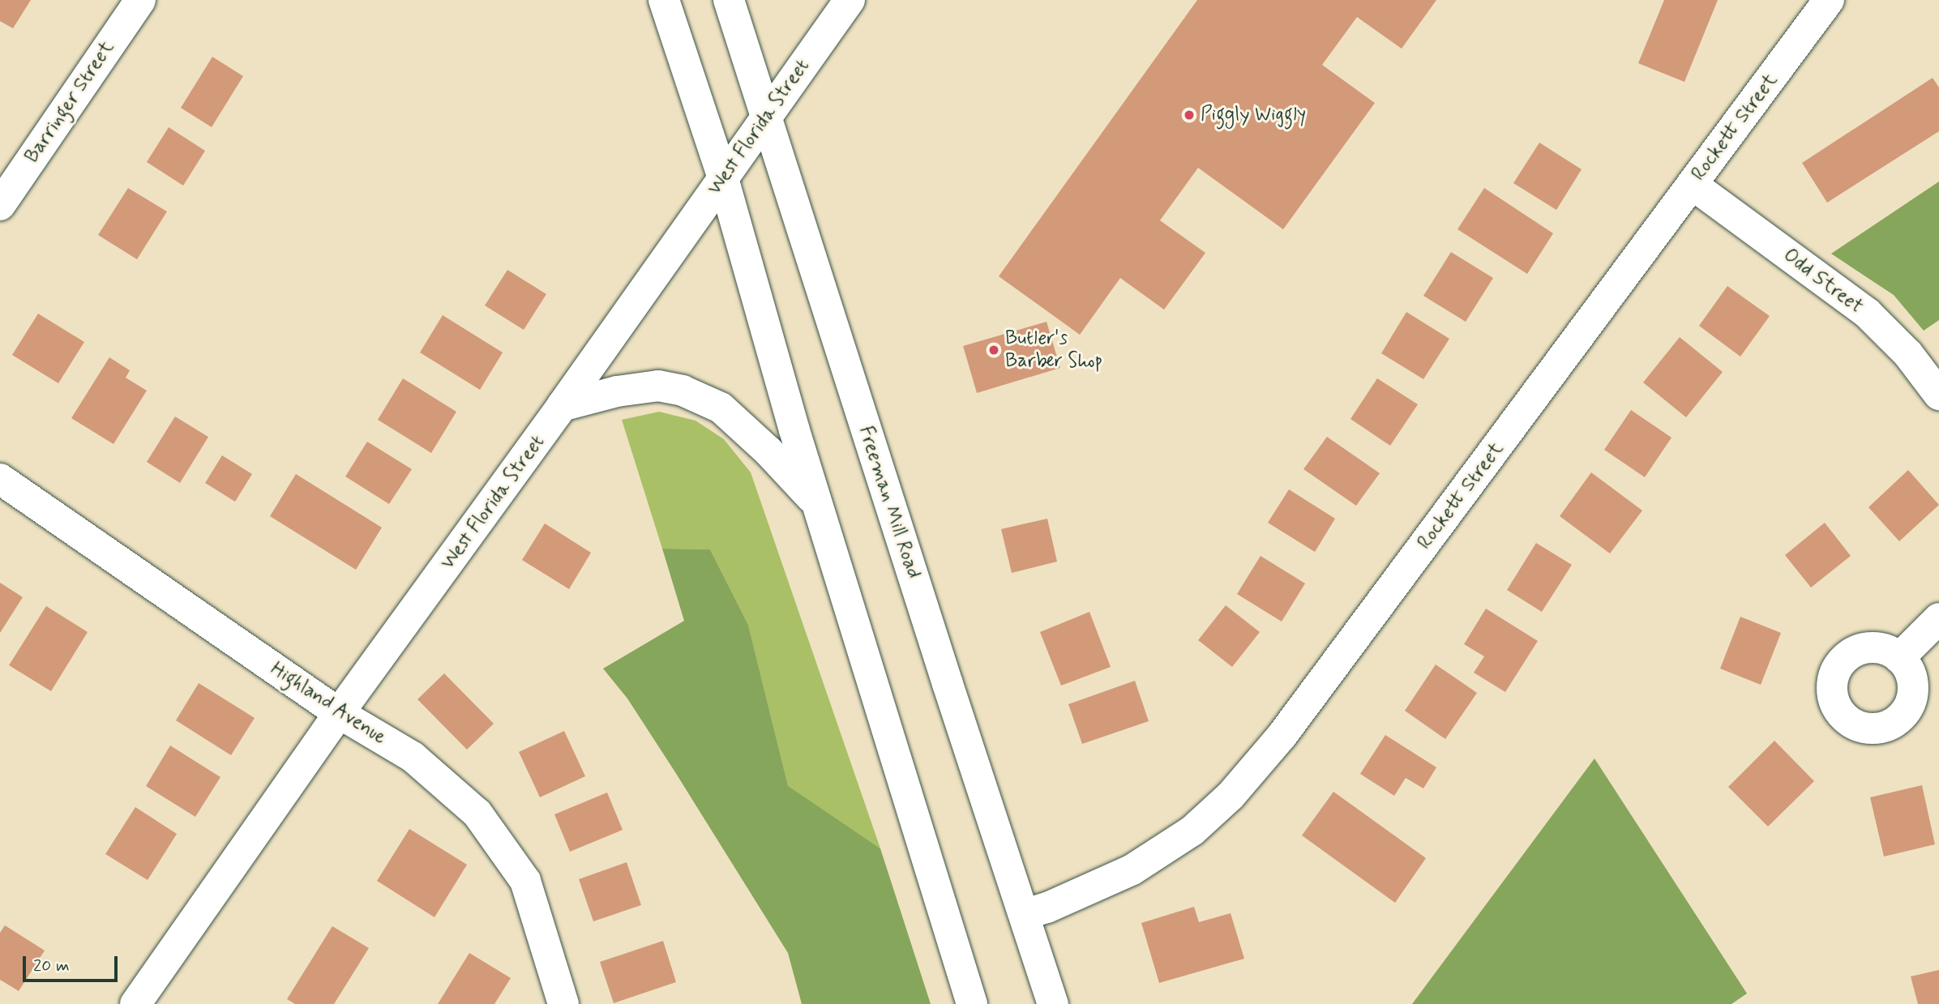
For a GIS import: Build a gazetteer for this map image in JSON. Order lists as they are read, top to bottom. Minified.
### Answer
{"streets":{"main road":["Barringer Street","West Florida Street","Rockett Street","Odd Street","Freeman Mill Road","Highland Avenue"]},"crossings":[["West Florida Street","Freeman Mill Road"],["West Florida Street","Highland Avenue"],["Rockett Street","Odd Street"],["Rockett Street","Freeman Mill Road"]],"places":["Piggly Wiggly","Butler's Barber Shop"],"scale_bar":"20 m"}
